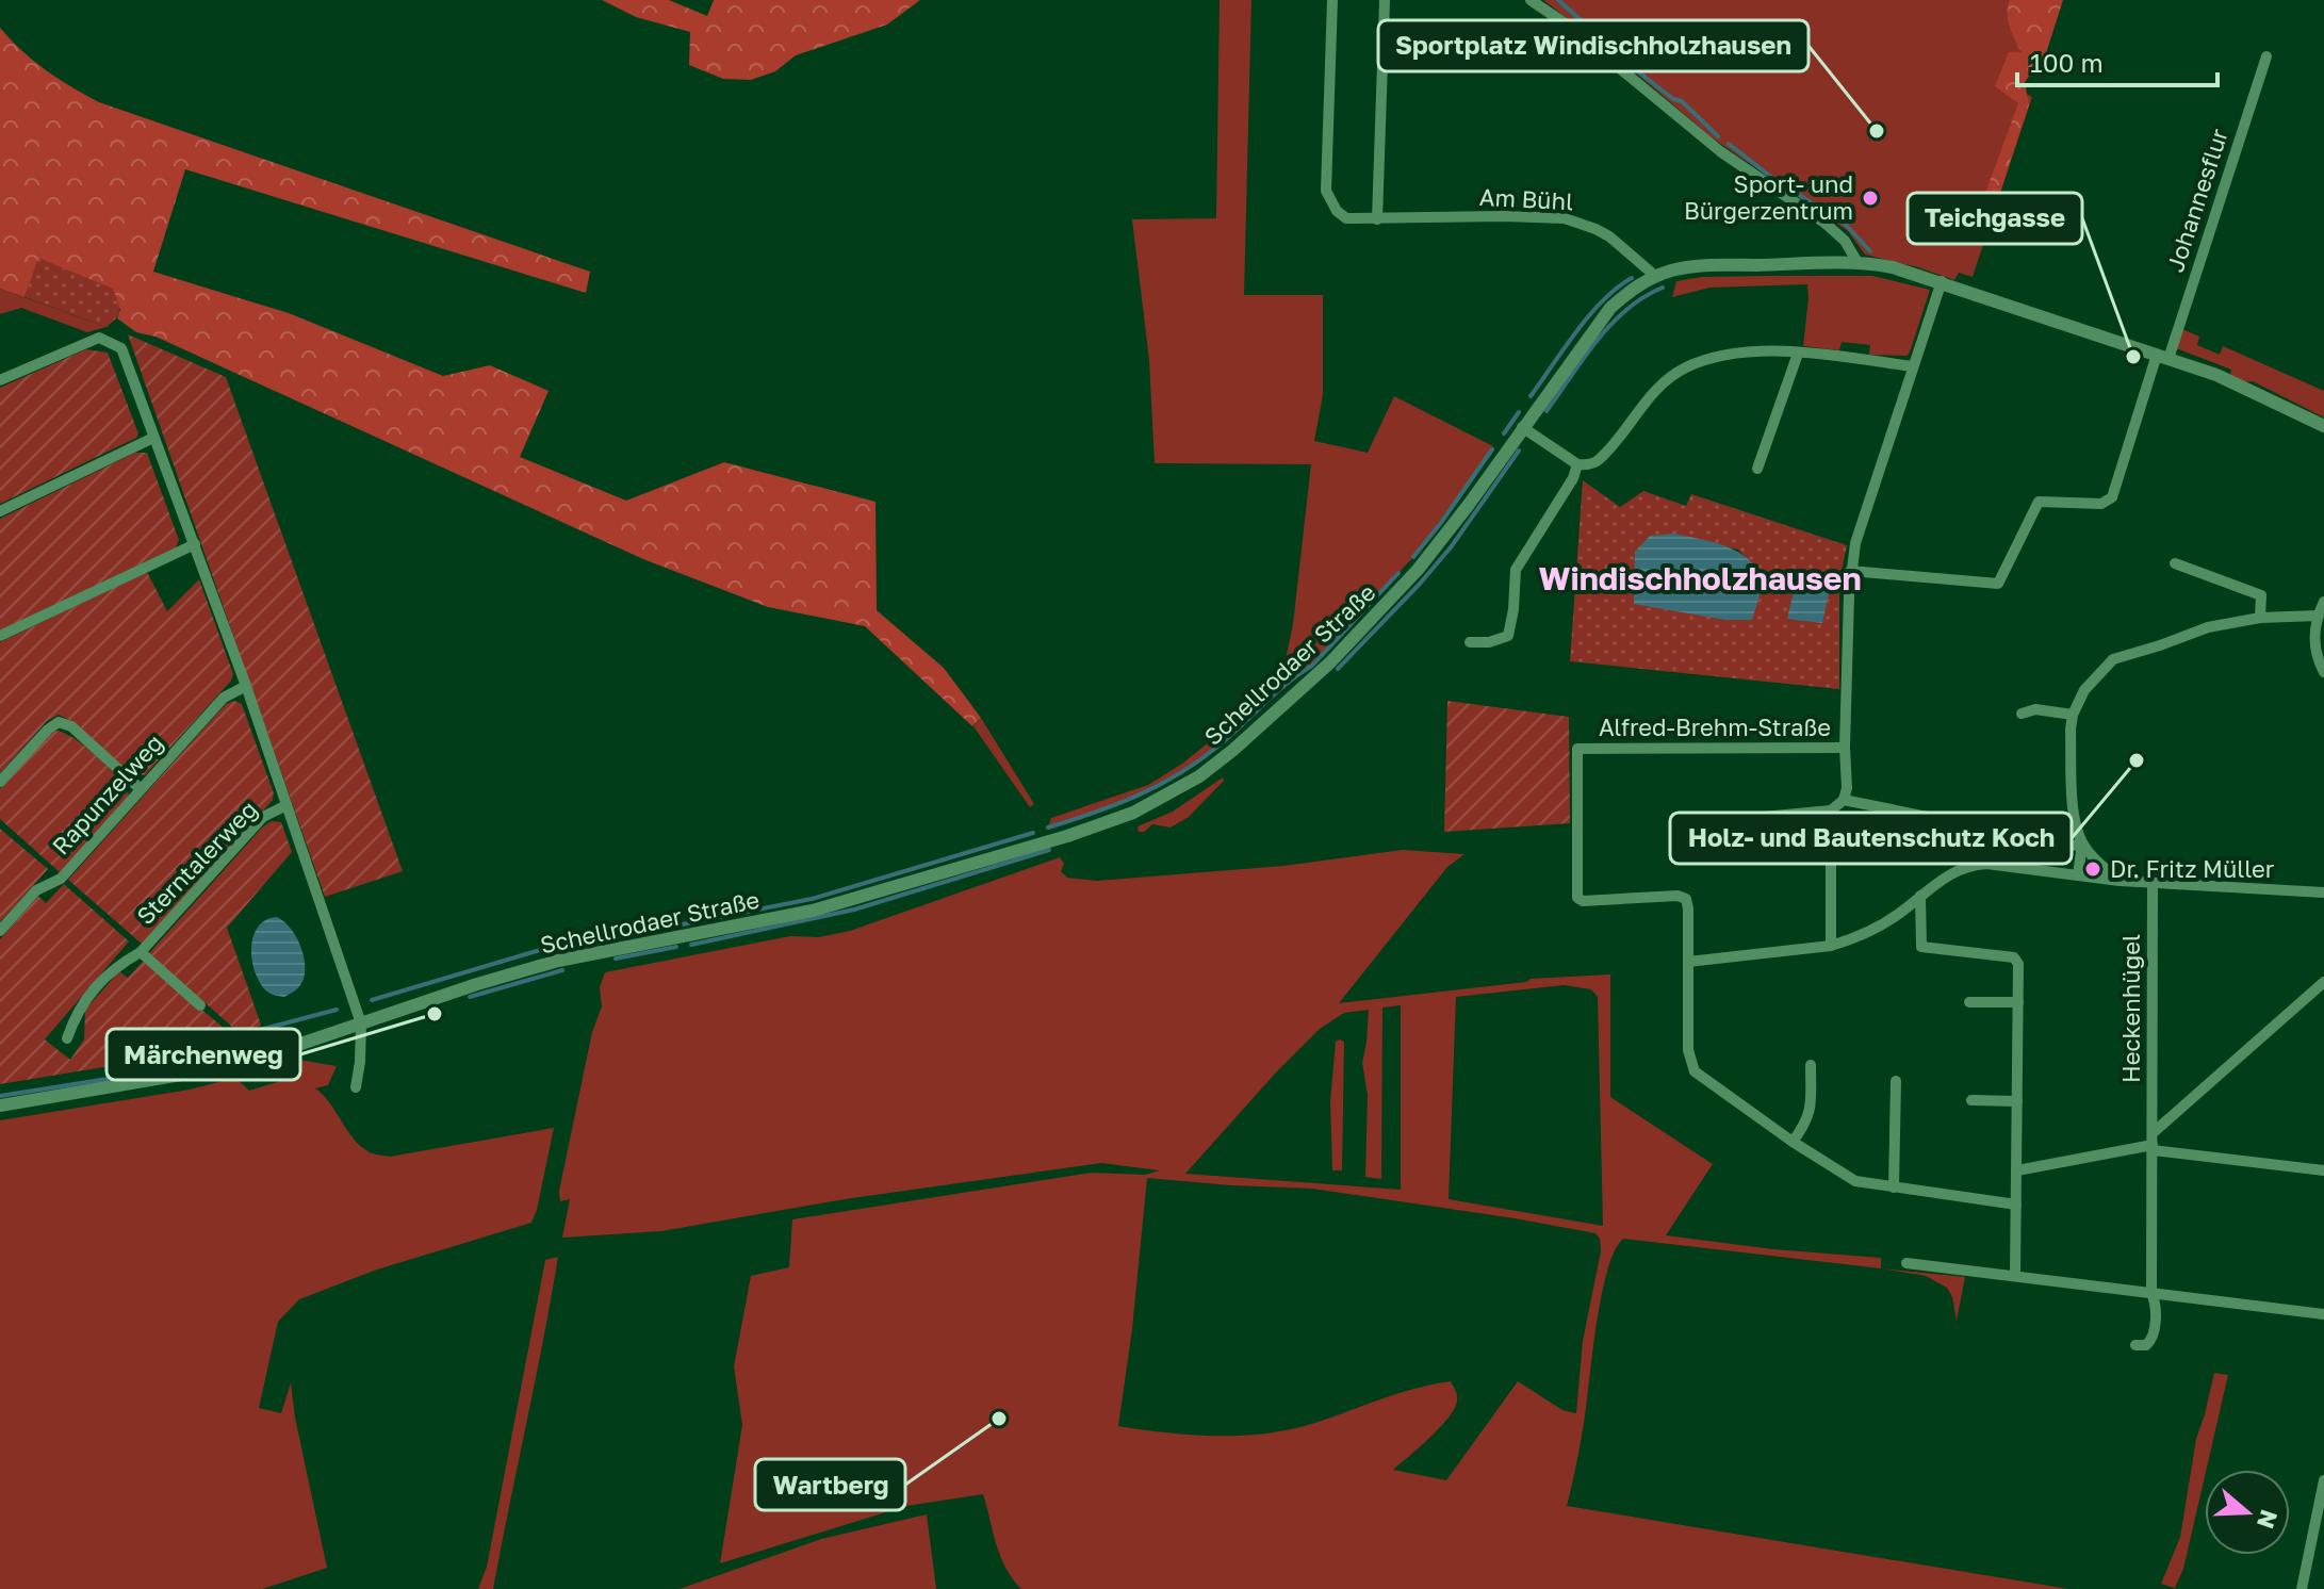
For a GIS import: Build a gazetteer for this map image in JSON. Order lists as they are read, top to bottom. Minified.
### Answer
{"streets":{"street":["Am Bühl","Johannesflur","Schellrodaer Straße","Alfred-Brehm-Straße","Rapunzelweg","Sterntalerweg","Heckenhügel"]},"crossings":[["Am Bühl","Schellrodaer Straße"],["Johannesflur","Schellrodaer Straße"]],"districts":["Windischholzhausen"],"places":["Sportplatz Windischholzhausen","Sport- und Bürgerzentrum","Teichgasse","Holz- und Bautenschutz Koch","Dr. Fritz Müller","Märchenweg","Wartberg"],"scale_bar":"100 m","north":"right"}
